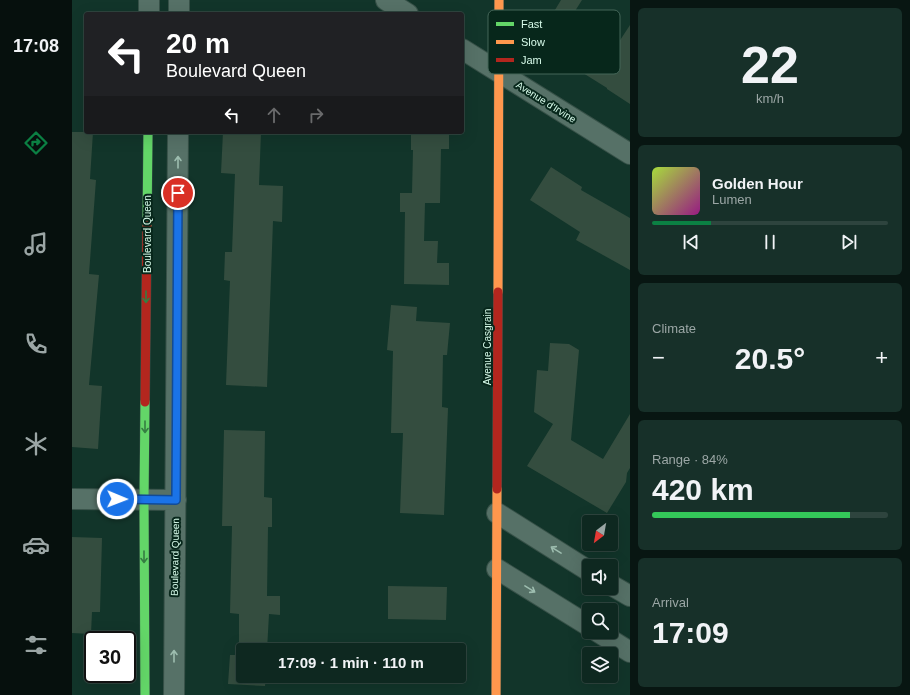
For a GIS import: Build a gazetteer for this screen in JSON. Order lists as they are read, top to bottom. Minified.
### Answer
{"streets":{"street":["Avenue d'Irvine","Boulevard Queen","Avenue Casgrain"]},"legend":["Fast","Slow","Jam"],"north":"bottom left","page":{"tabs":"17:08","tile":[["22","km/h"],"Climate",["Range · 84%","420 km"],["Arrival","17:09"]],"turn":["20 m","Boulevard Queen"],"song":["Golden Hour","Lumen"],"heat":["−","20.5°","+"],"limit":"30","trip":"17:09 · 1 min · 110 m"}}
